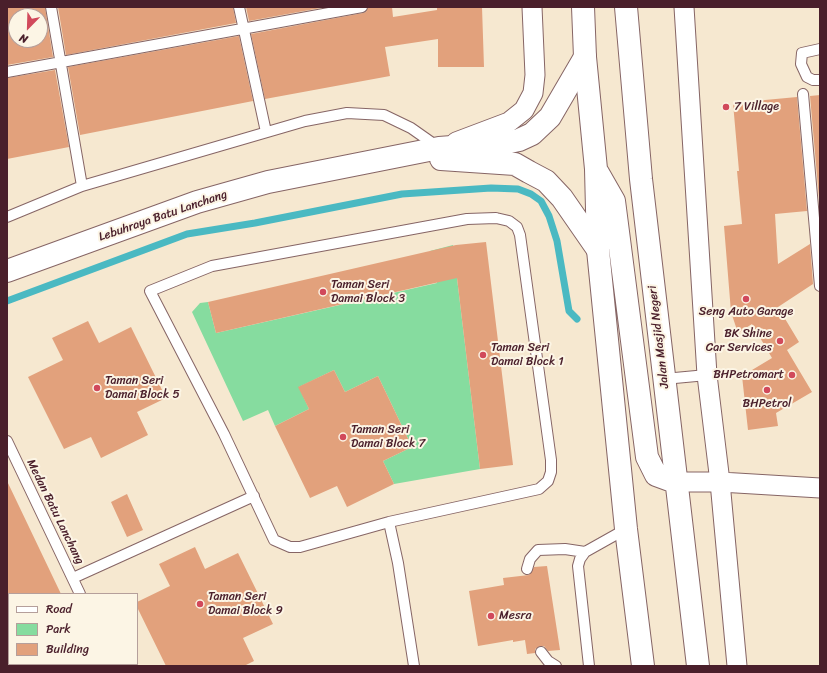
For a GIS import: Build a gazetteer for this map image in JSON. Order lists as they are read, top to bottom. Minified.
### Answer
{"streets":{"main road":["Lebuhraya Batu Lanchang","Jalan Masjid Negeri"],"lane":["Medan Batu Lanchang"]},"places":["7 Village","Taman Seri Damai Block 3","Seng Auto Garage","BK Shine Car Services","Taman Seri Damai Block 1","BHPetromart","Taman Seri Damai Block 5","BHPetrol","Taman Seri Damai Block 7","Taman Seri Damai Block 9","Mesra"],"legend":["Road","Park","Building"],"north":"bottom left"}
